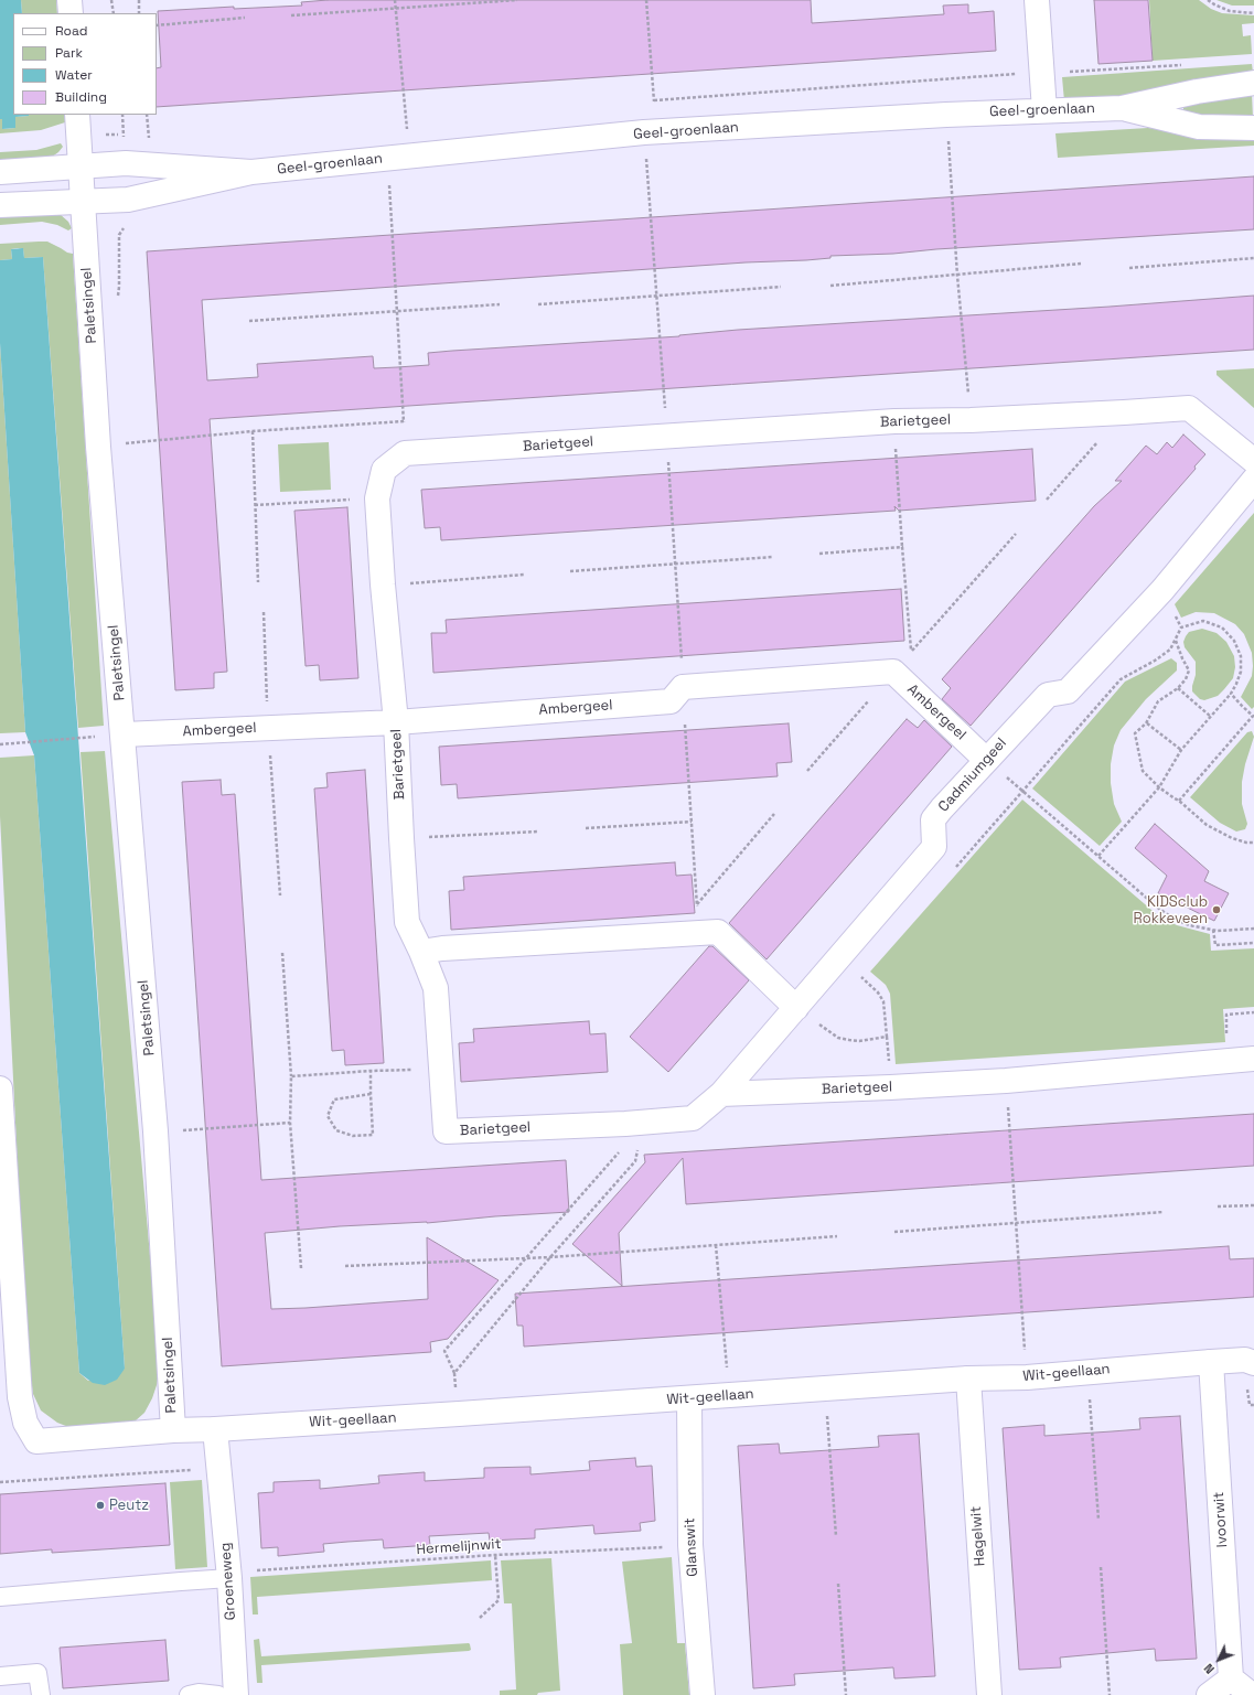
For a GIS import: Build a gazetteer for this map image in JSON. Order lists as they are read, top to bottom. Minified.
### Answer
{"streets":{"street":["Geel-groenlaan","Paletsingel","Barietgeel","Ambergeel","Cadmiumgeel","Wit-geellaan","Ivoorwit","Hagelwit","Glanswit","Groeneweg"],"path":["Hermelijnwit"]},"crossings":[["Geel-groenlaan","Paletsingel"],["Paletsingel","Ambergeel"],["Paletsingel","Wit-geellaan"],["Barietgeel","Ambergeel"],["Barietgeel","Cadmiumgeel"],["Ambergeel","Cadmiumgeel"],["Wit-geellaan","Ivoorwit"],["Wit-geellaan","Hagelwit"],["Wit-geellaan","Glanswit"],["Wit-geellaan","Groeneweg"],["Hermelijnwit","Glanswit"],["Hermelijnwit","Groeneweg"]],"places":["KIDSclub Rokkeveen","Peutz"],"legend":["Road","Park","Water","Building"],"north":"bottom left"}
